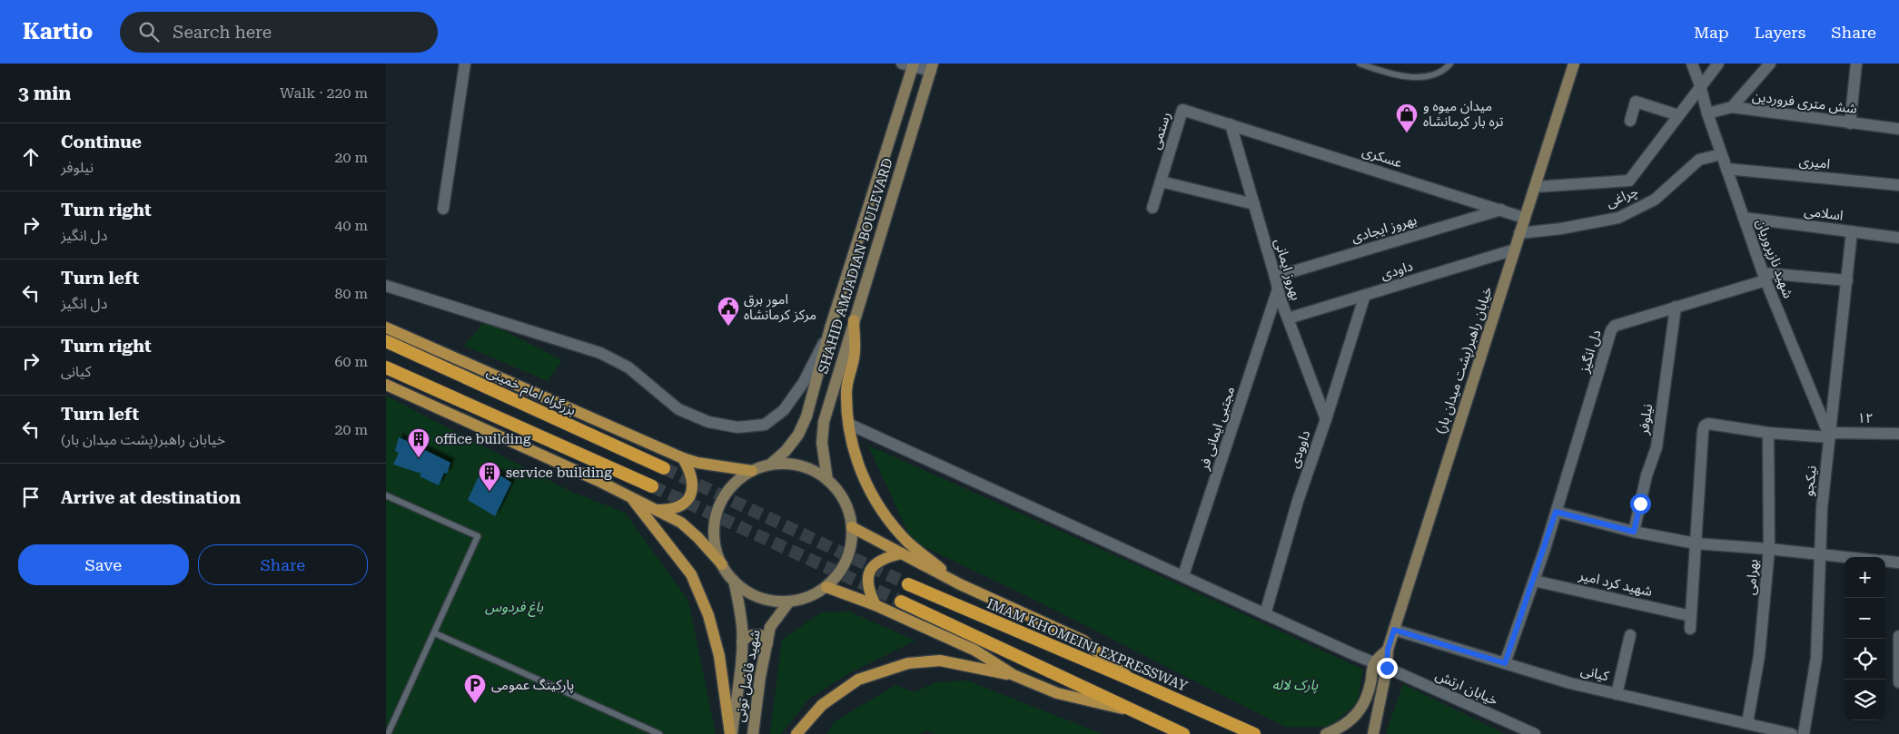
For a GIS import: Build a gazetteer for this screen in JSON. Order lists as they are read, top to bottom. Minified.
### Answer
{"streets":{"highway":["بزرگراه امام خمینی","IMAM KHOMEINI EXPRESSWAY"],"main road":["SHAHID AMJADIAN BOULEVARD","خیابان راهبر(پشت میدان بار)","شهید فاضل تونی"],"street":["شش متری فروردین","رستمی","عسکری","امیری","چراغی","اسلامی","بهروز ایجادی","شهید نازپروریان","بهروز ایمانی","داودی","دل انگیز","۱۲","نیلوفر","مجتبی ایمانی فر","داوودی","نیکجو","بهرامی","شهید کرد امیر","کیانی","خیابان ارتش"]},"crossings":[["شش متری فروردین","شهید نازپروریان"],["رستمی","عسکری"],["رستمی","بهروز ایمانی"],["عسکری","بهروز ایجادی"],["عسکری","بهروز ایمانی"],["عسکری","خیابان راهبر(پشت میدان بار)"],["امیری","شهید نازپروریان"],["چراغی","شهید نازپروریان"],["چراغی","خیابان راهبر(پشت میدان بار)"],["اسلامی","شهید نازپروریان"],["اسلامی","نیکجو"],["بهروز ایجادی","بهروز ایمانی"],["شهید نازپروریان","دل انگیز"],["شهید نازپروریان","۱۲"],["شهید نازپروریان","نیکجو"],["SHAHID AMJADIAN BOULEVARD","شهید فاضل تونی"],["بهروز ایمانی","داودی"],["بهروز ایمانی","مجتبی ایمانی فر"],["بهروز ایمانی","داوودی"],["داودی","خیابان راهبر(پشت میدان بار)"],["داودی","داوودی"],["دل انگیز","نیلوفر"],["دل انگیز","شهید کرد امیر"],["دل انگیز","کیانی"],["خیابان راهبر(پشت میدان بار)","کیانی"],["خیابان راهبر(پشت میدان بار)","خیابان ارتش"],["۱۲","نیکجو"],["مجتبی ایمانی فر","خیابان ارتش"],["داوودی","خیابان ارتش"],["بهرامی","کیانی"]],"parks":["باغ فردوس","پارک لاله"],"places":{"shop":["میدان میوه و تره بار کرمانشاه"],"public building":["امور برق مرکز کرمانشاه"],"building":["office building","service building"],"parking":["پارکینگ عمومی"]},"page":{"header":"Kartio","search":"Search here","nav":["Map","Layers","Share"],"heading":["3 min","Walk · 220 m"],"list":[["Continue","نیلوفر","20 m"],["Turn right","دل انگیز","40 m"],["Turn left","دل انگیز","80 m"],["Turn right","کیانی","60 m"],["Turn left","خیابان راهبر(پشت میدان بار)","20 m"],"Arrive at destination"],"buttons":["Save","Share"],"map_buttons":["+","−"]}}
